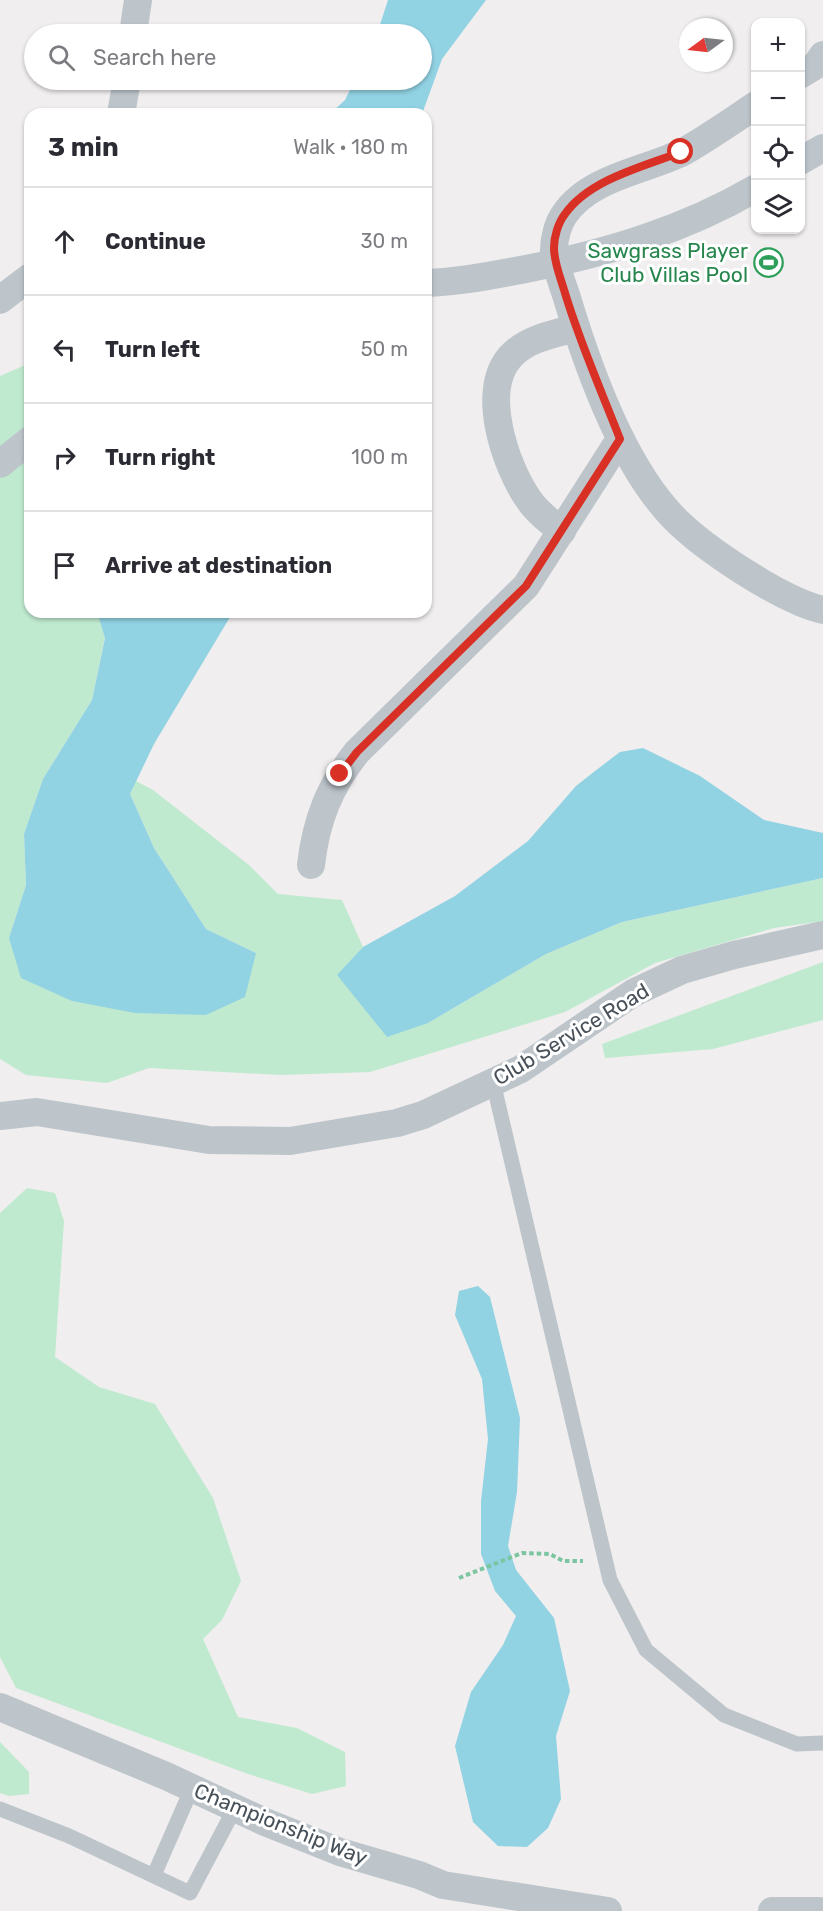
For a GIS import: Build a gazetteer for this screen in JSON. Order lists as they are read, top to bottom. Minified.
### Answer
{"streets":{"street":["Club Service Road","Championship Way"]},"places":{"sports":["Sawgrass Player Club Villas Pool"]},"north":"left","page":{"map_buttons":["+","−"],"search":"Search here","heading":["3 min","Walk · 180 m"],"list":[["Continue","30 m"],["Turn left","50 m"],["Turn right","100 m"],"Arrive at destination"]}}
